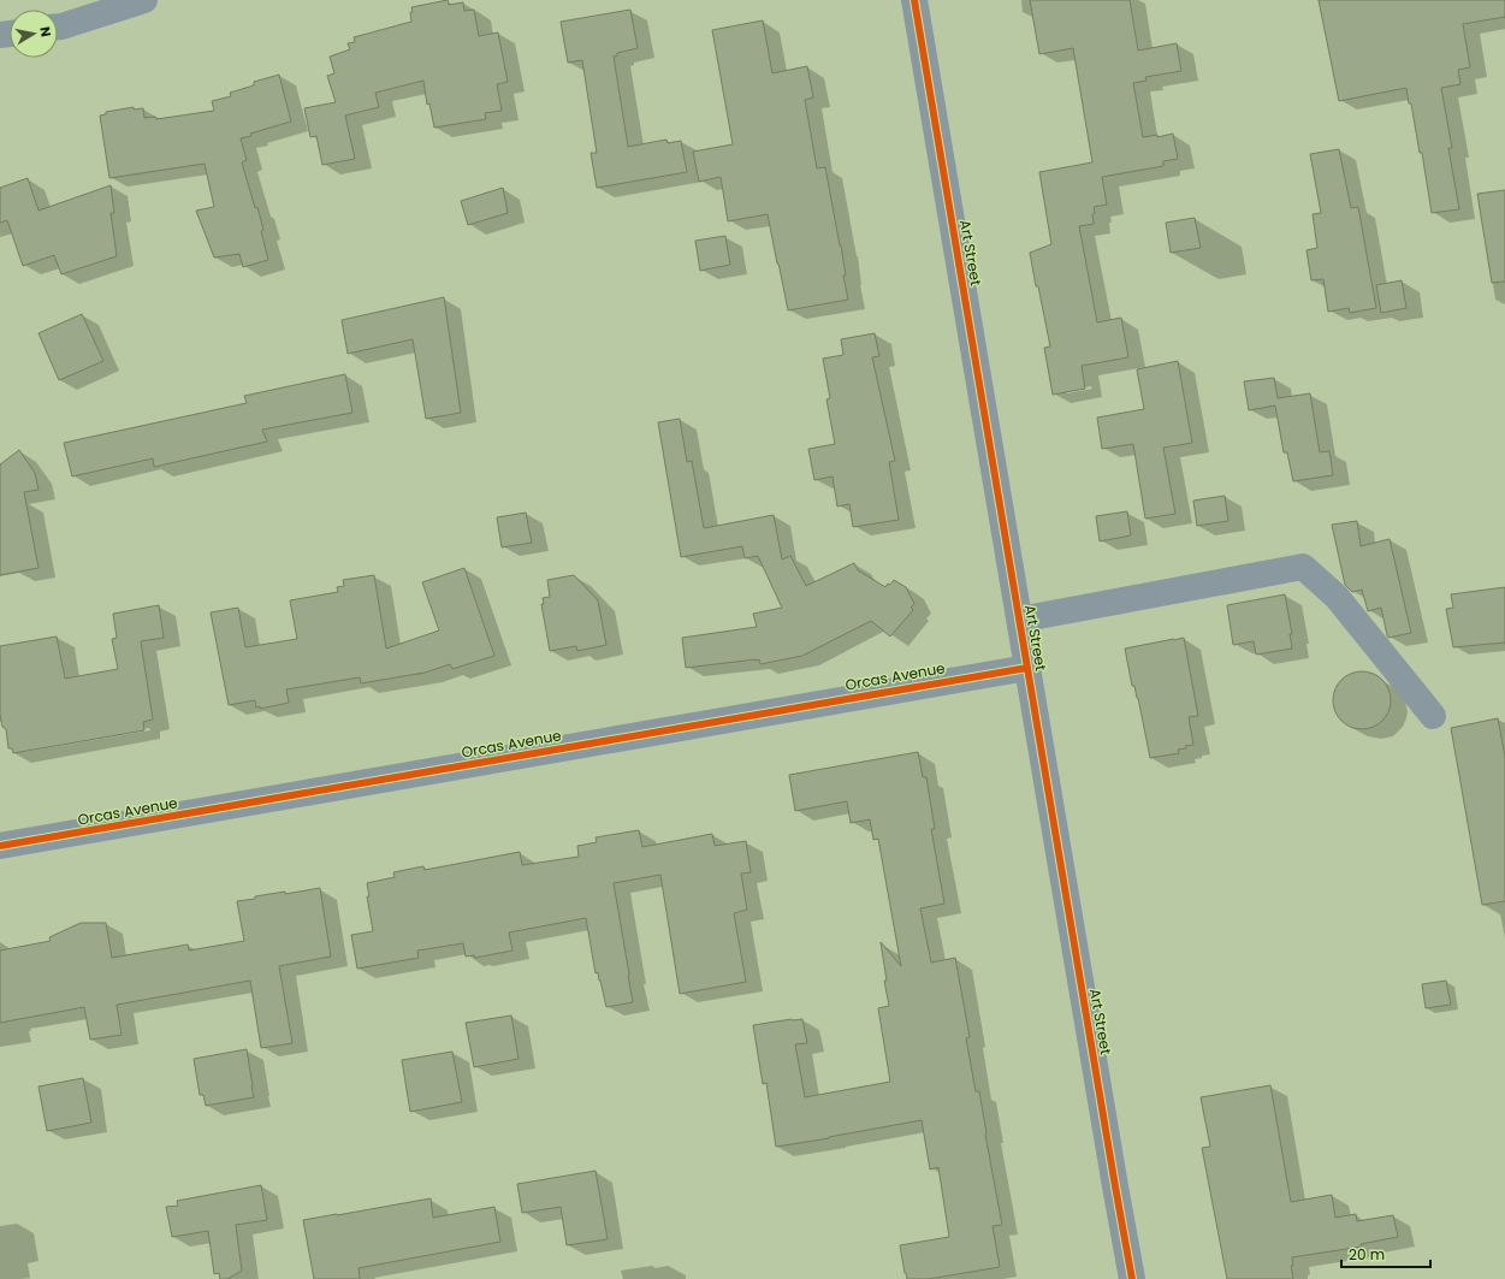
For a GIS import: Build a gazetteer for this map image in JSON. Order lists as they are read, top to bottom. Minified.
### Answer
{"streets":{"street":["Art Street","Orcas Avenue"]},"crossings":[["Art Street","Orcas Avenue"]],"scale_bar":"20 m","north":"right"}
